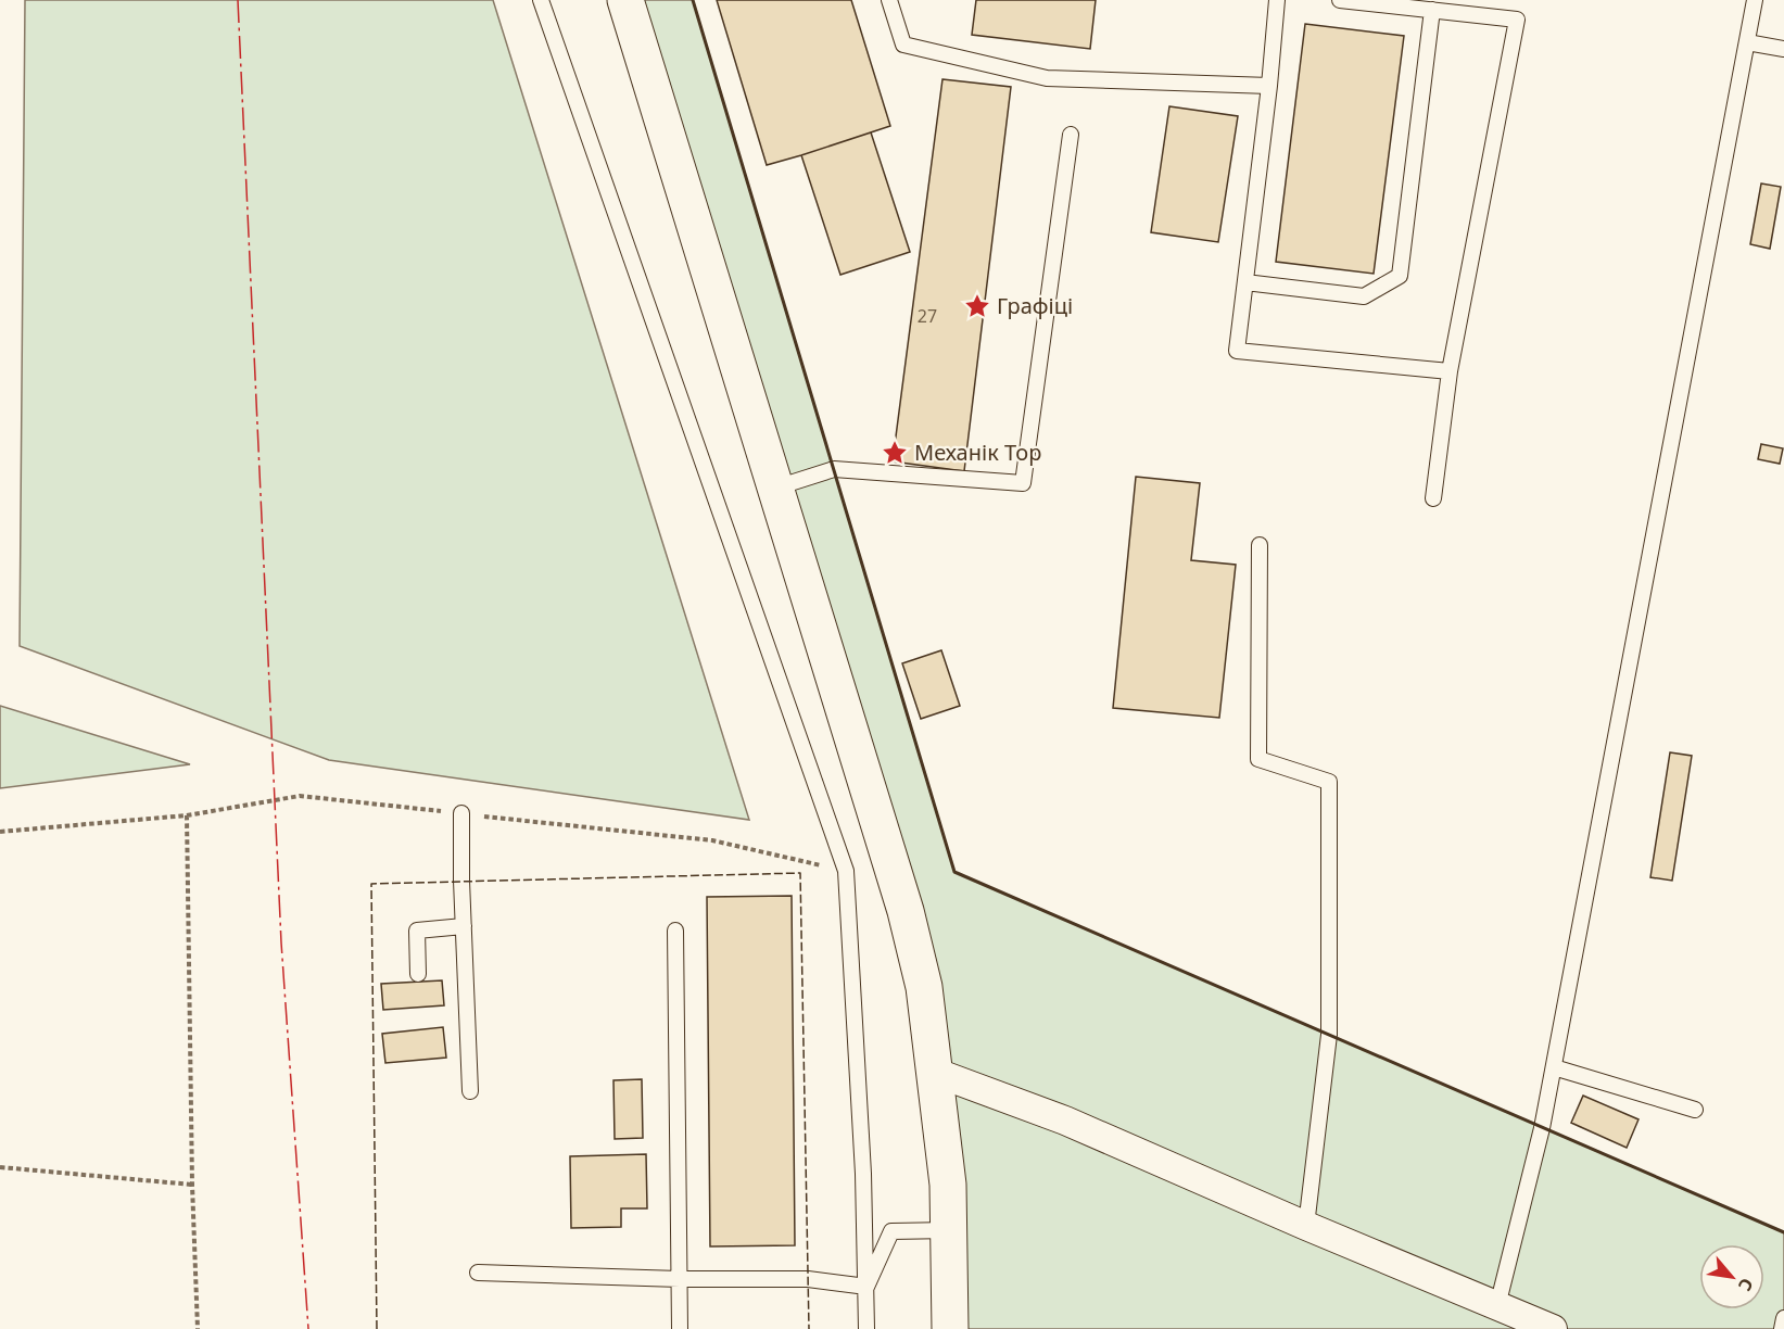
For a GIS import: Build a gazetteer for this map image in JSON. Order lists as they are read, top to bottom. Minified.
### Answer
{"places":{"place":["Графіці","Механік Тор"]},"house_numbers":["27"],"north":"bottom right"}
